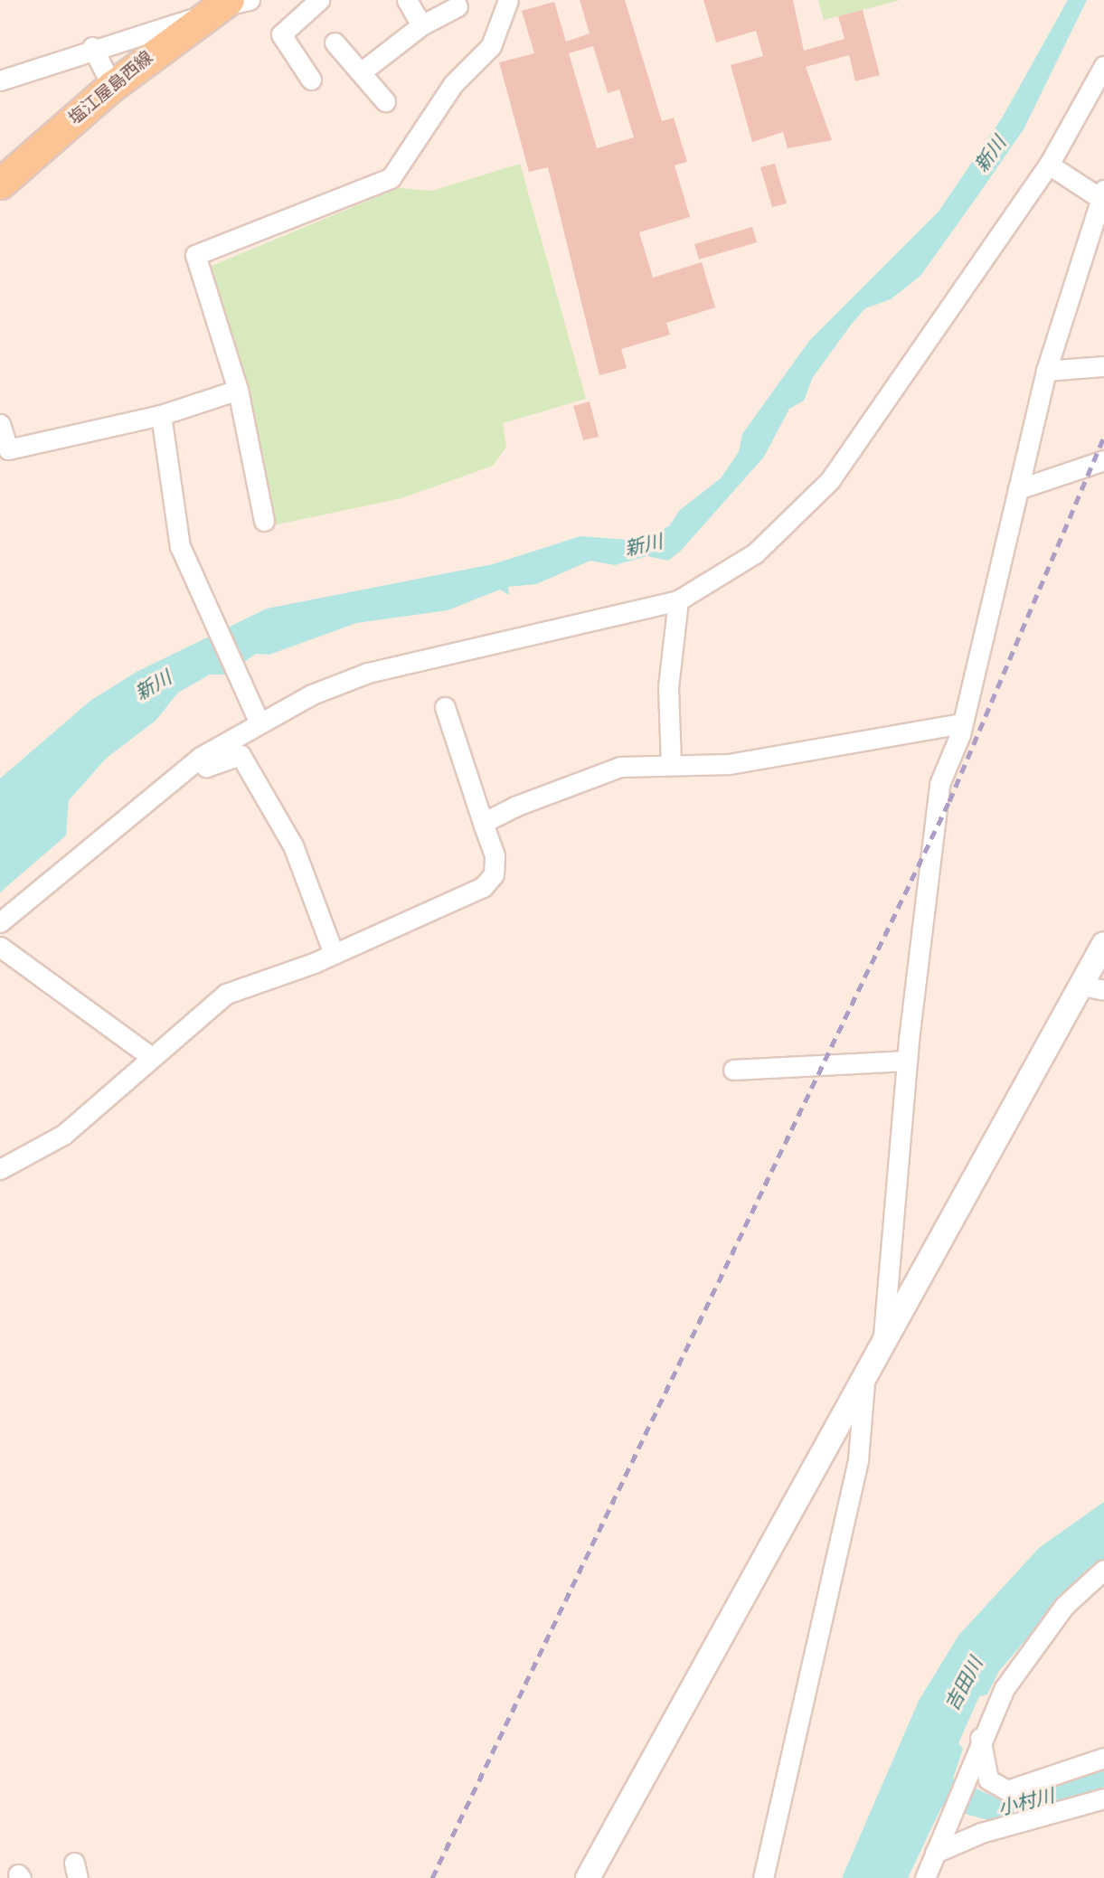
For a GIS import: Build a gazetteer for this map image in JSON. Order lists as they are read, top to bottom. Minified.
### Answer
{"streets":{"main road":["塩江屋島西線"]},"water":["新川","吉田川","小村川"]}
